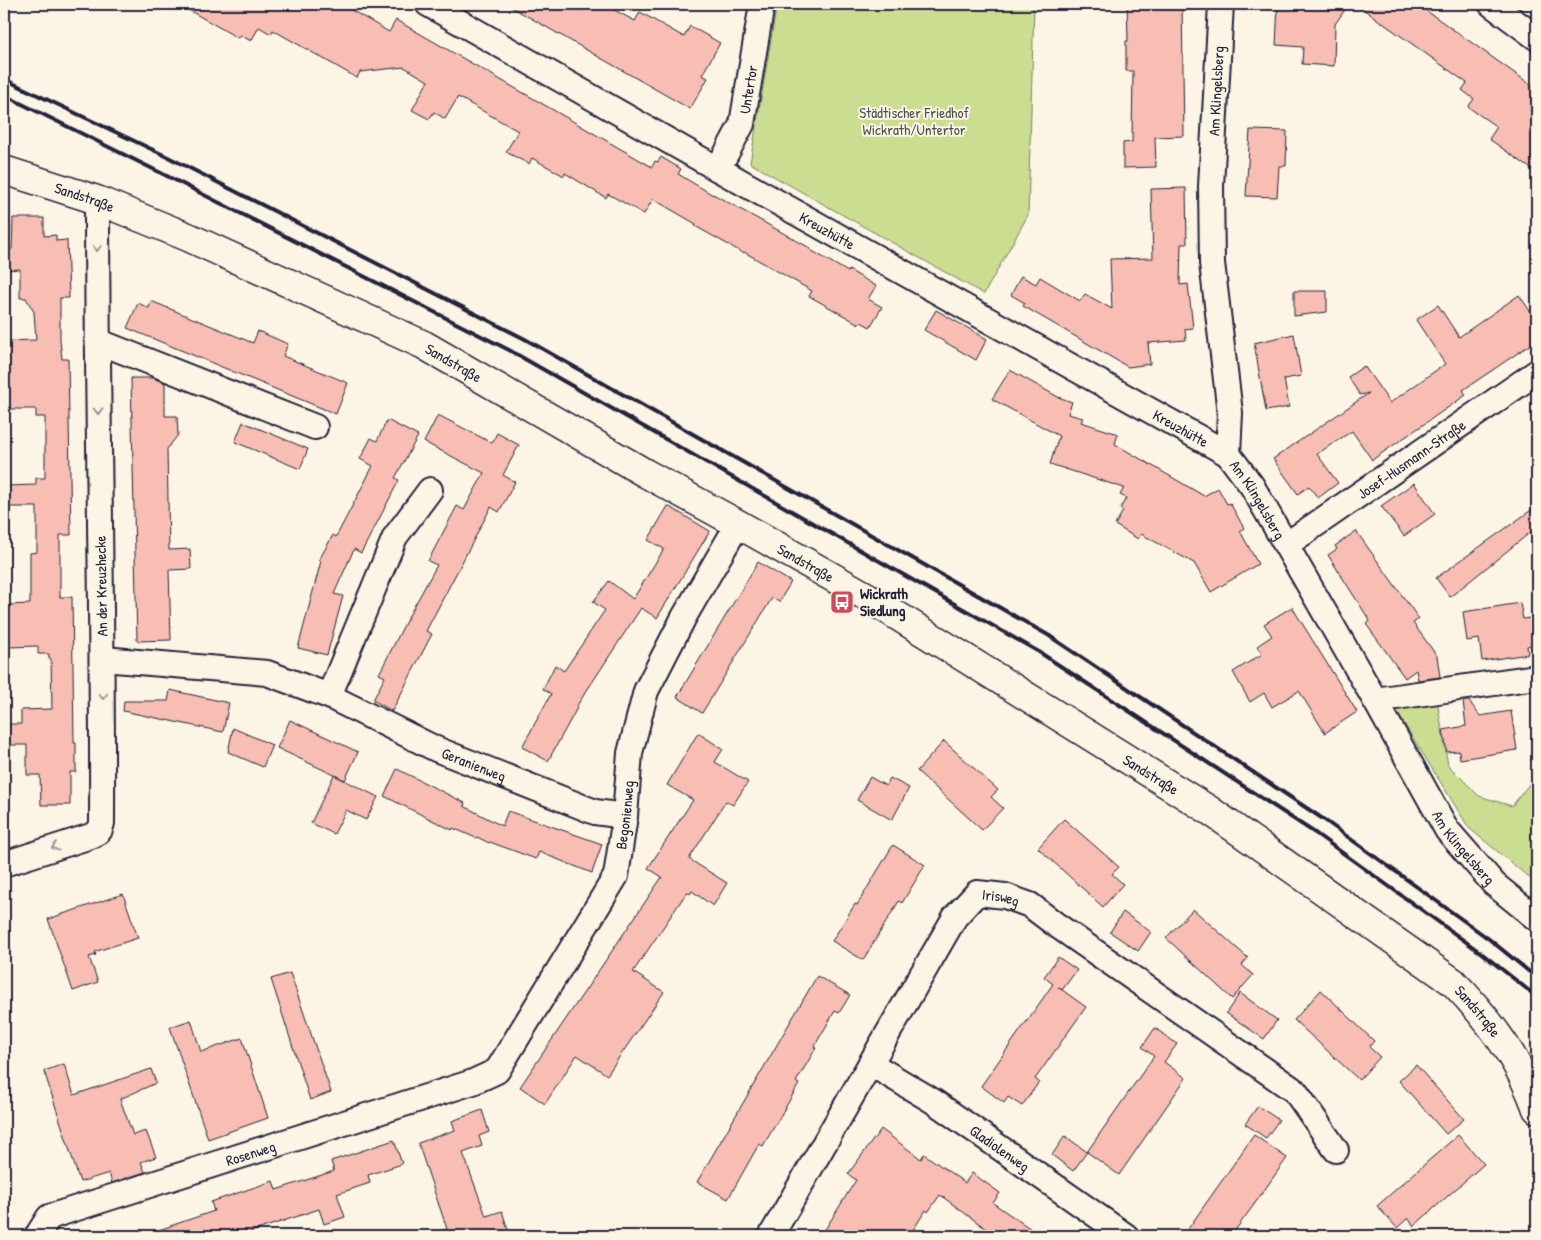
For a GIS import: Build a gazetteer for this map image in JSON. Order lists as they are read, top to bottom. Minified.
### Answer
{"streets":{"main road":["Sandstraße"],"street":["Untertor","Am Klingelsberg","Kreuzhütte","Josef-Husmann-Straße","An der Kreuzhecke","Geranienweg","Begonienweg","Irisweg","Gladiolenweg","Rosenweg"]},"crossings":[["Untertor","Kreuzhütte"],["Am Klingelsberg","Kreuzhütte"],["Am Klingelsberg","Josef-Husmann-Straße"],["Sandstraße","An der Kreuzhecke"],["Sandstraße","Begonienweg"],["An der Kreuzhecke","Geranienweg"],["Geranienweg","Begonienweg"],["Begonienweg","Rosenweg"],["Irisweg","Gladiolenweg"]],"one_way":["An der Kreuzhecke"],"parks":["Städtischer Friedhof Wickrath/Untertor"],"places":{"bus stop":["Wickrath Siedlung"]}}
